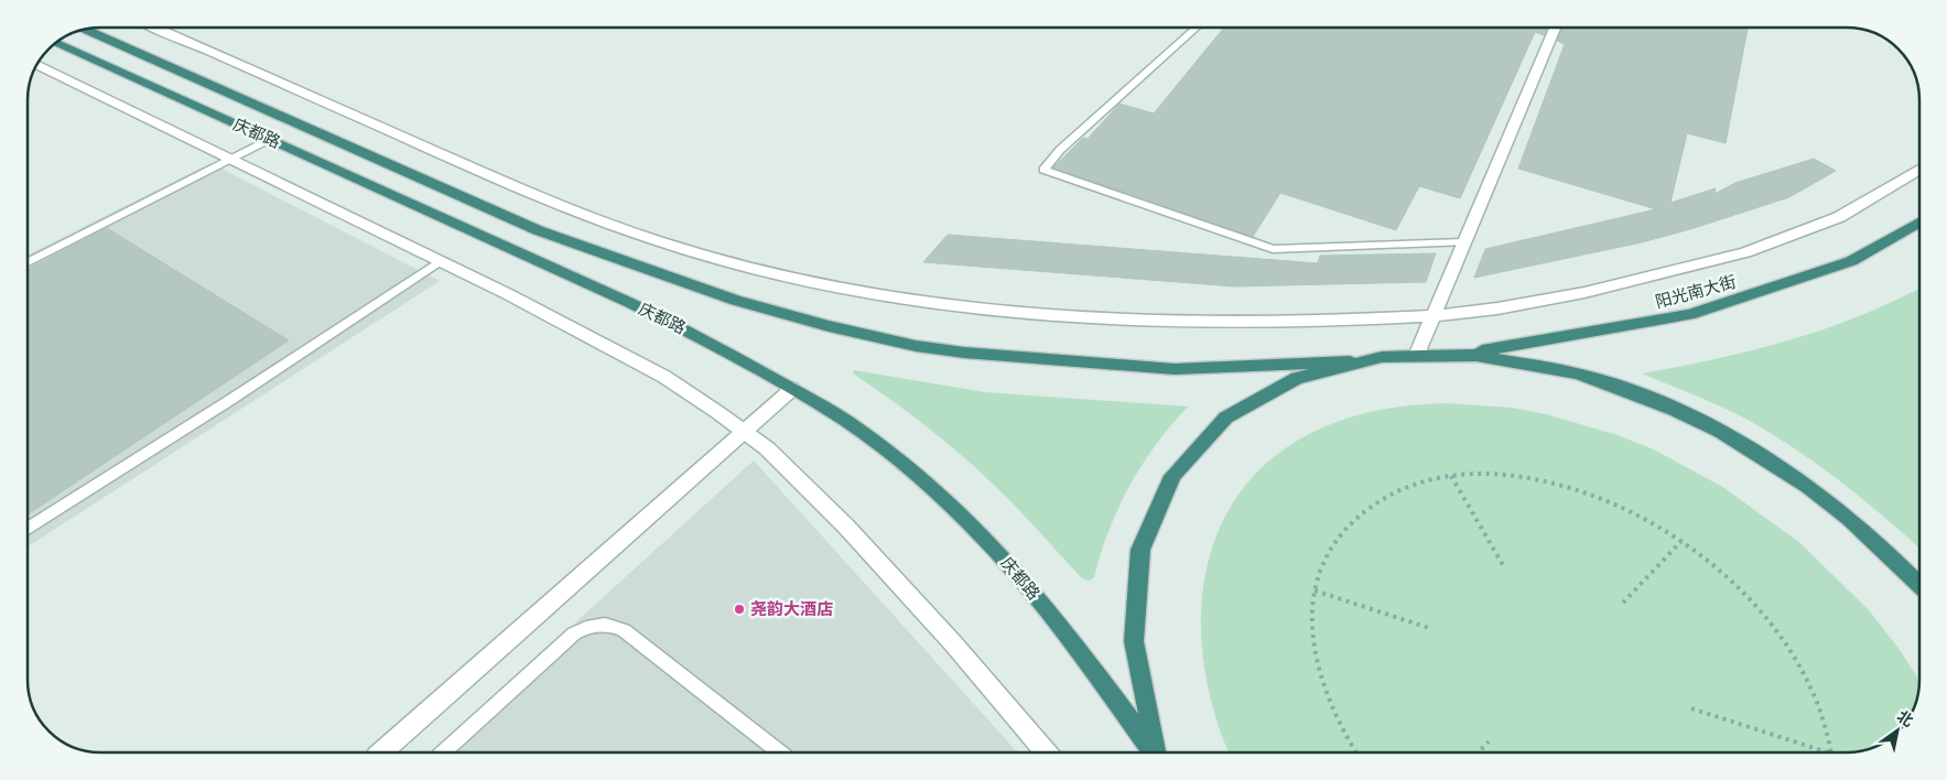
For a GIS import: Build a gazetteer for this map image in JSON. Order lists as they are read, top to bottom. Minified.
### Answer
{"streets":{"highway":["庆都路","阳光南大街"]},"places":["尧韵大酒店"],"north":"top right"}
